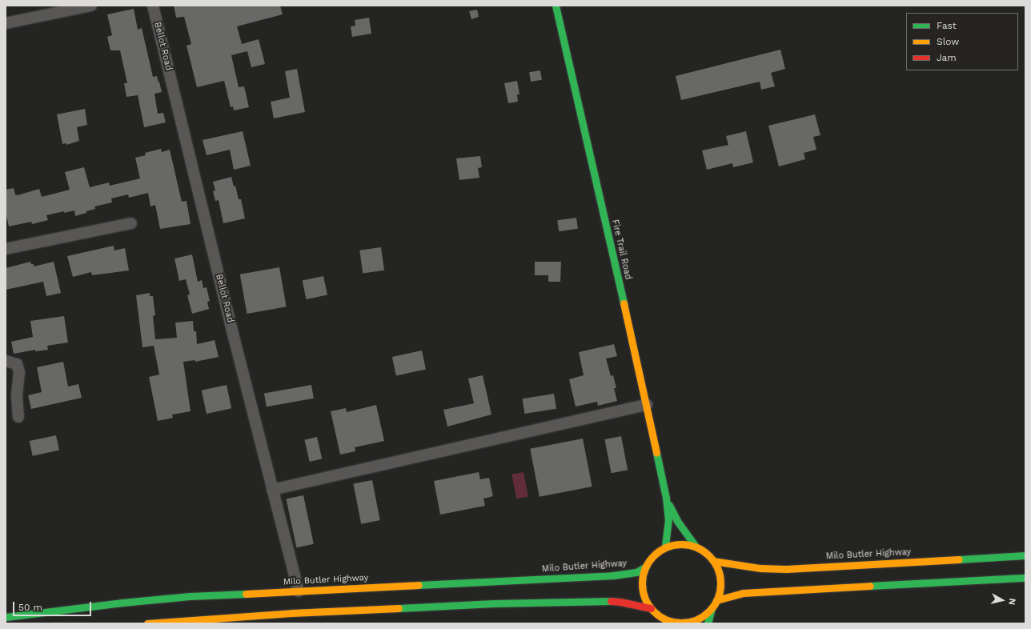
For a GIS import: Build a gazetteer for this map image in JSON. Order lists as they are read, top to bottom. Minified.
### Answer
{"streets":{"main road":["Fire Trail Road","Milo Butler Highway"],"street":["Bellot Road"]},"crossings":[["Bellot Road","Milo Butler Highway"],["Fire Trail Road","Milo Butler Highway"]],"legend":["Fast","Slow","Jam"],"scale_bar":"50 m","north":"right"}
